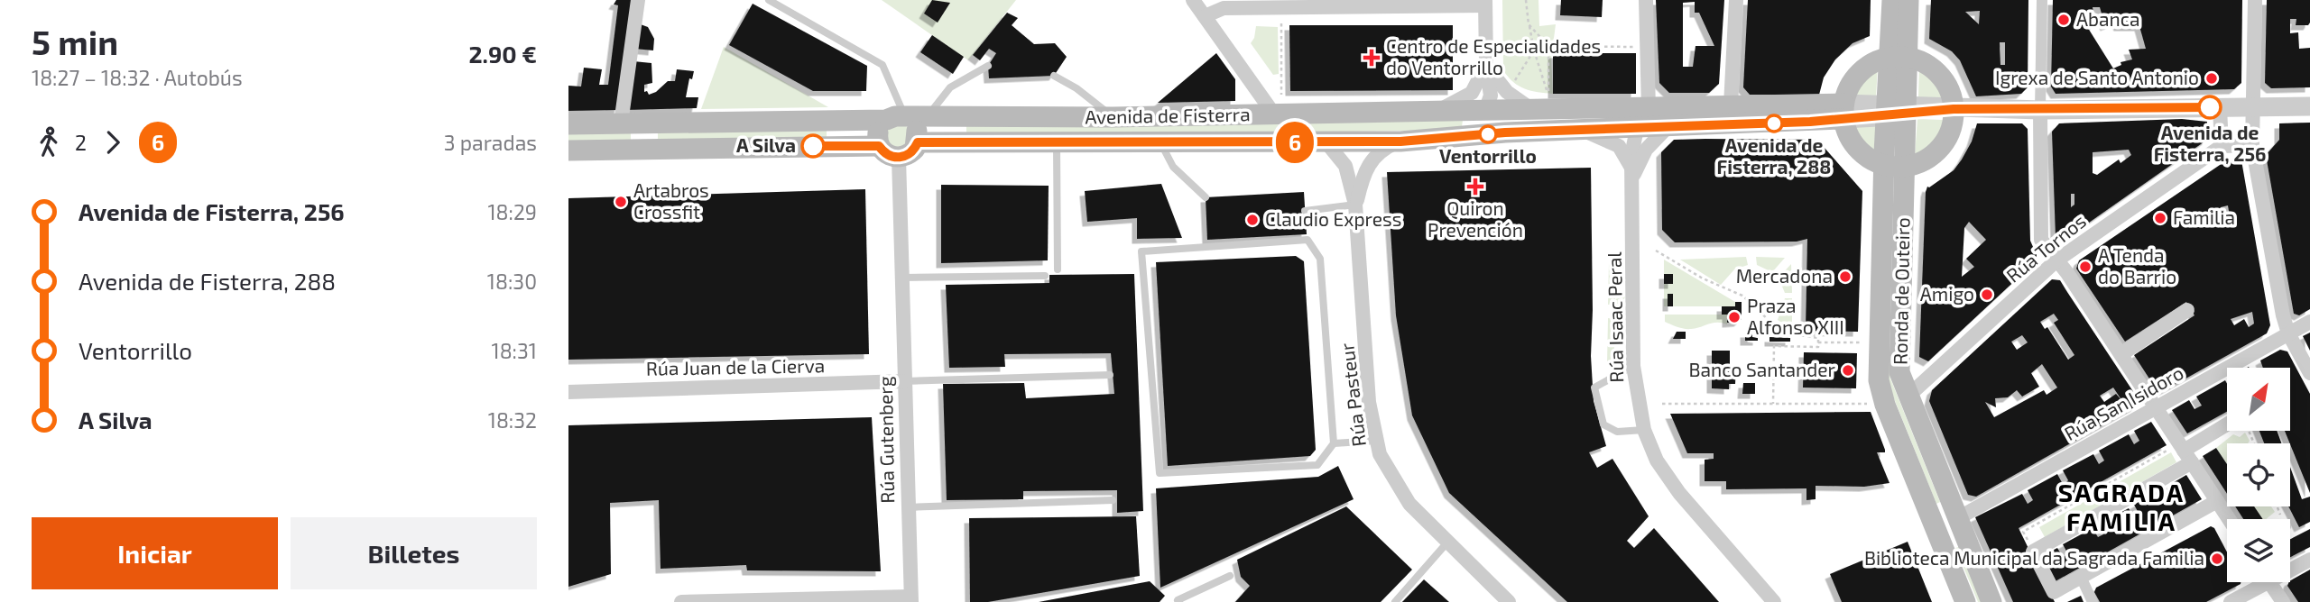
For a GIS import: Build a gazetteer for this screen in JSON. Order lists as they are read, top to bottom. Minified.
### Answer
{"streets":{"main road":["Avenida de Fisterra","Ronda de Outeiro"],"street":["Rúa Tornos","Rúa Isaac Peral","Rúa Juan de la Cierva","Rúa Pasteur","Rúa San Isidoro","Rúa Gutenberg"]},"crossings":[["Avenida de Fisterra","Ronda de Outeiro"],["Avenida de Fisterra","Rúa Isaac Peral"],["Avenida de Fisterra","Rúa Pasteur"],["Avenida de Fisterra","Rúa Gutenberg"],["Rúa Tornos","Ronda de Outeiro"],["Ronda de Outeiro","Rúa San Isidoro"],["Rúa Juan de la Cierva","Rúa Gutenberg"]],"districts":["SAGRADA FAMILIA"],"places":{"other":["Abanca","Igrexa de Santo Antonio","Avenida de Fisterra, 256","Avenida de Fisterra, 288","Ventorrillo","A Silva","Artabros Crossfit","Familia","Claudio Express","A Tenda do Barrio","Mercadona","Amigo","Praza Alfonso XIII","Banco Santander","Biblioteca Municipal da Sagrada Familia"],"health":["Centro de Especialidades do Ventorrillo","Quiron Prevención"]},"lines":["bus line 6"],"north":"top right","page":{"heading":["5 min","18:27 – 18:32 · Autobús","2.90 €"],"on_map":"6","legs":["2","6","3 paradas"],"list":[{"name":"Avenida de Fisterra, 256","value":"18:29"},{"name":"Avenida de Fisterra, 288","value":"18:30"},{"name":"Ventorrillo","value":"18:31"},{"name":"A Silva","value":"18:32"}],"buttons":["Iniciar","Billetes"]}}
